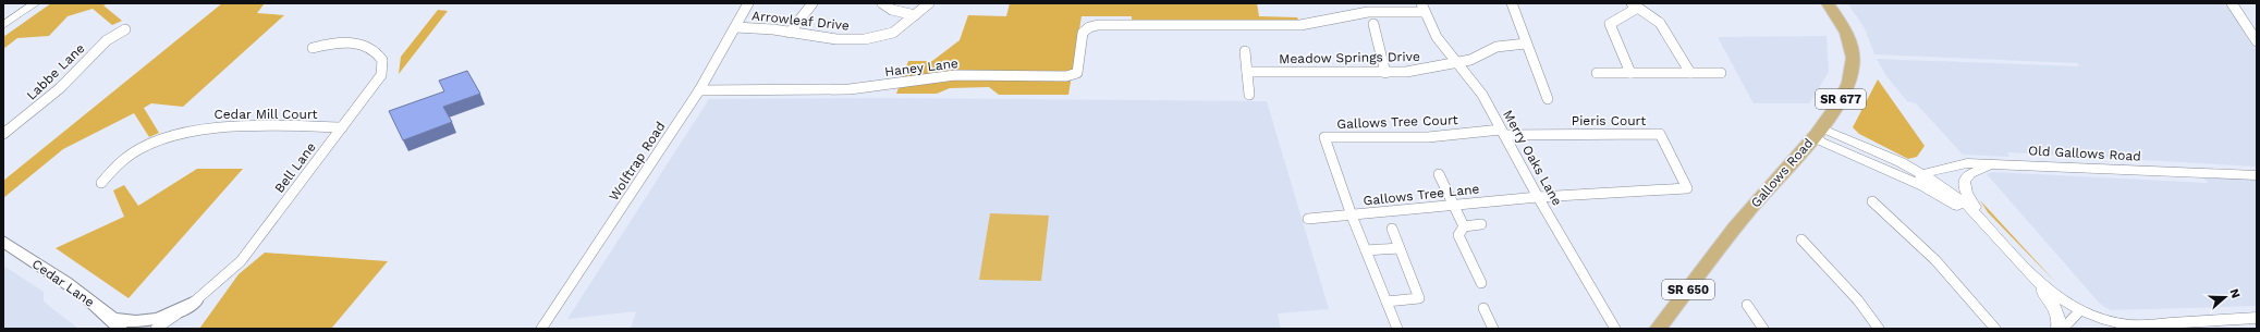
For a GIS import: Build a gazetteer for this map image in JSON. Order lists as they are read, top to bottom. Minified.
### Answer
{"streets":{"main road":["SR 677","Gallows Road","Cedar Lane","SR 650"],"street":["Arrowleaf Drive","Meadow Springs Drive","Haney Lane","Labbe Lane","Cedar Mill Court","Pieris Court","Gallows Tree Court","Old Gallows Road","Merry Oaks Lane","Wolftrap Road","Bell Lane","Gallows Tree Lane"]},"crossings":[["Arrowleaf Drive","Wolftrap Road"],["Meadow Springs Drive","Merry Oaks Lane"],["Haney Lane","Merry Oaks Lane"],["Haney Lane","Wolftrap Road"],["Cedar Mill Court","Bell Lane"],["Pieris Court","Gallows Tree Court"],["Pieris Court","Merry Oaks Lane"],["Pieris Court","Gallows Tree Lane"],["Gallows Tree Court","Merry Oaks Lane"],["Gallows Tree Court","Gallows Tree Lane"],["Merry Oaks Lane","Gallows Tree Lane"]],"north":"right"}
